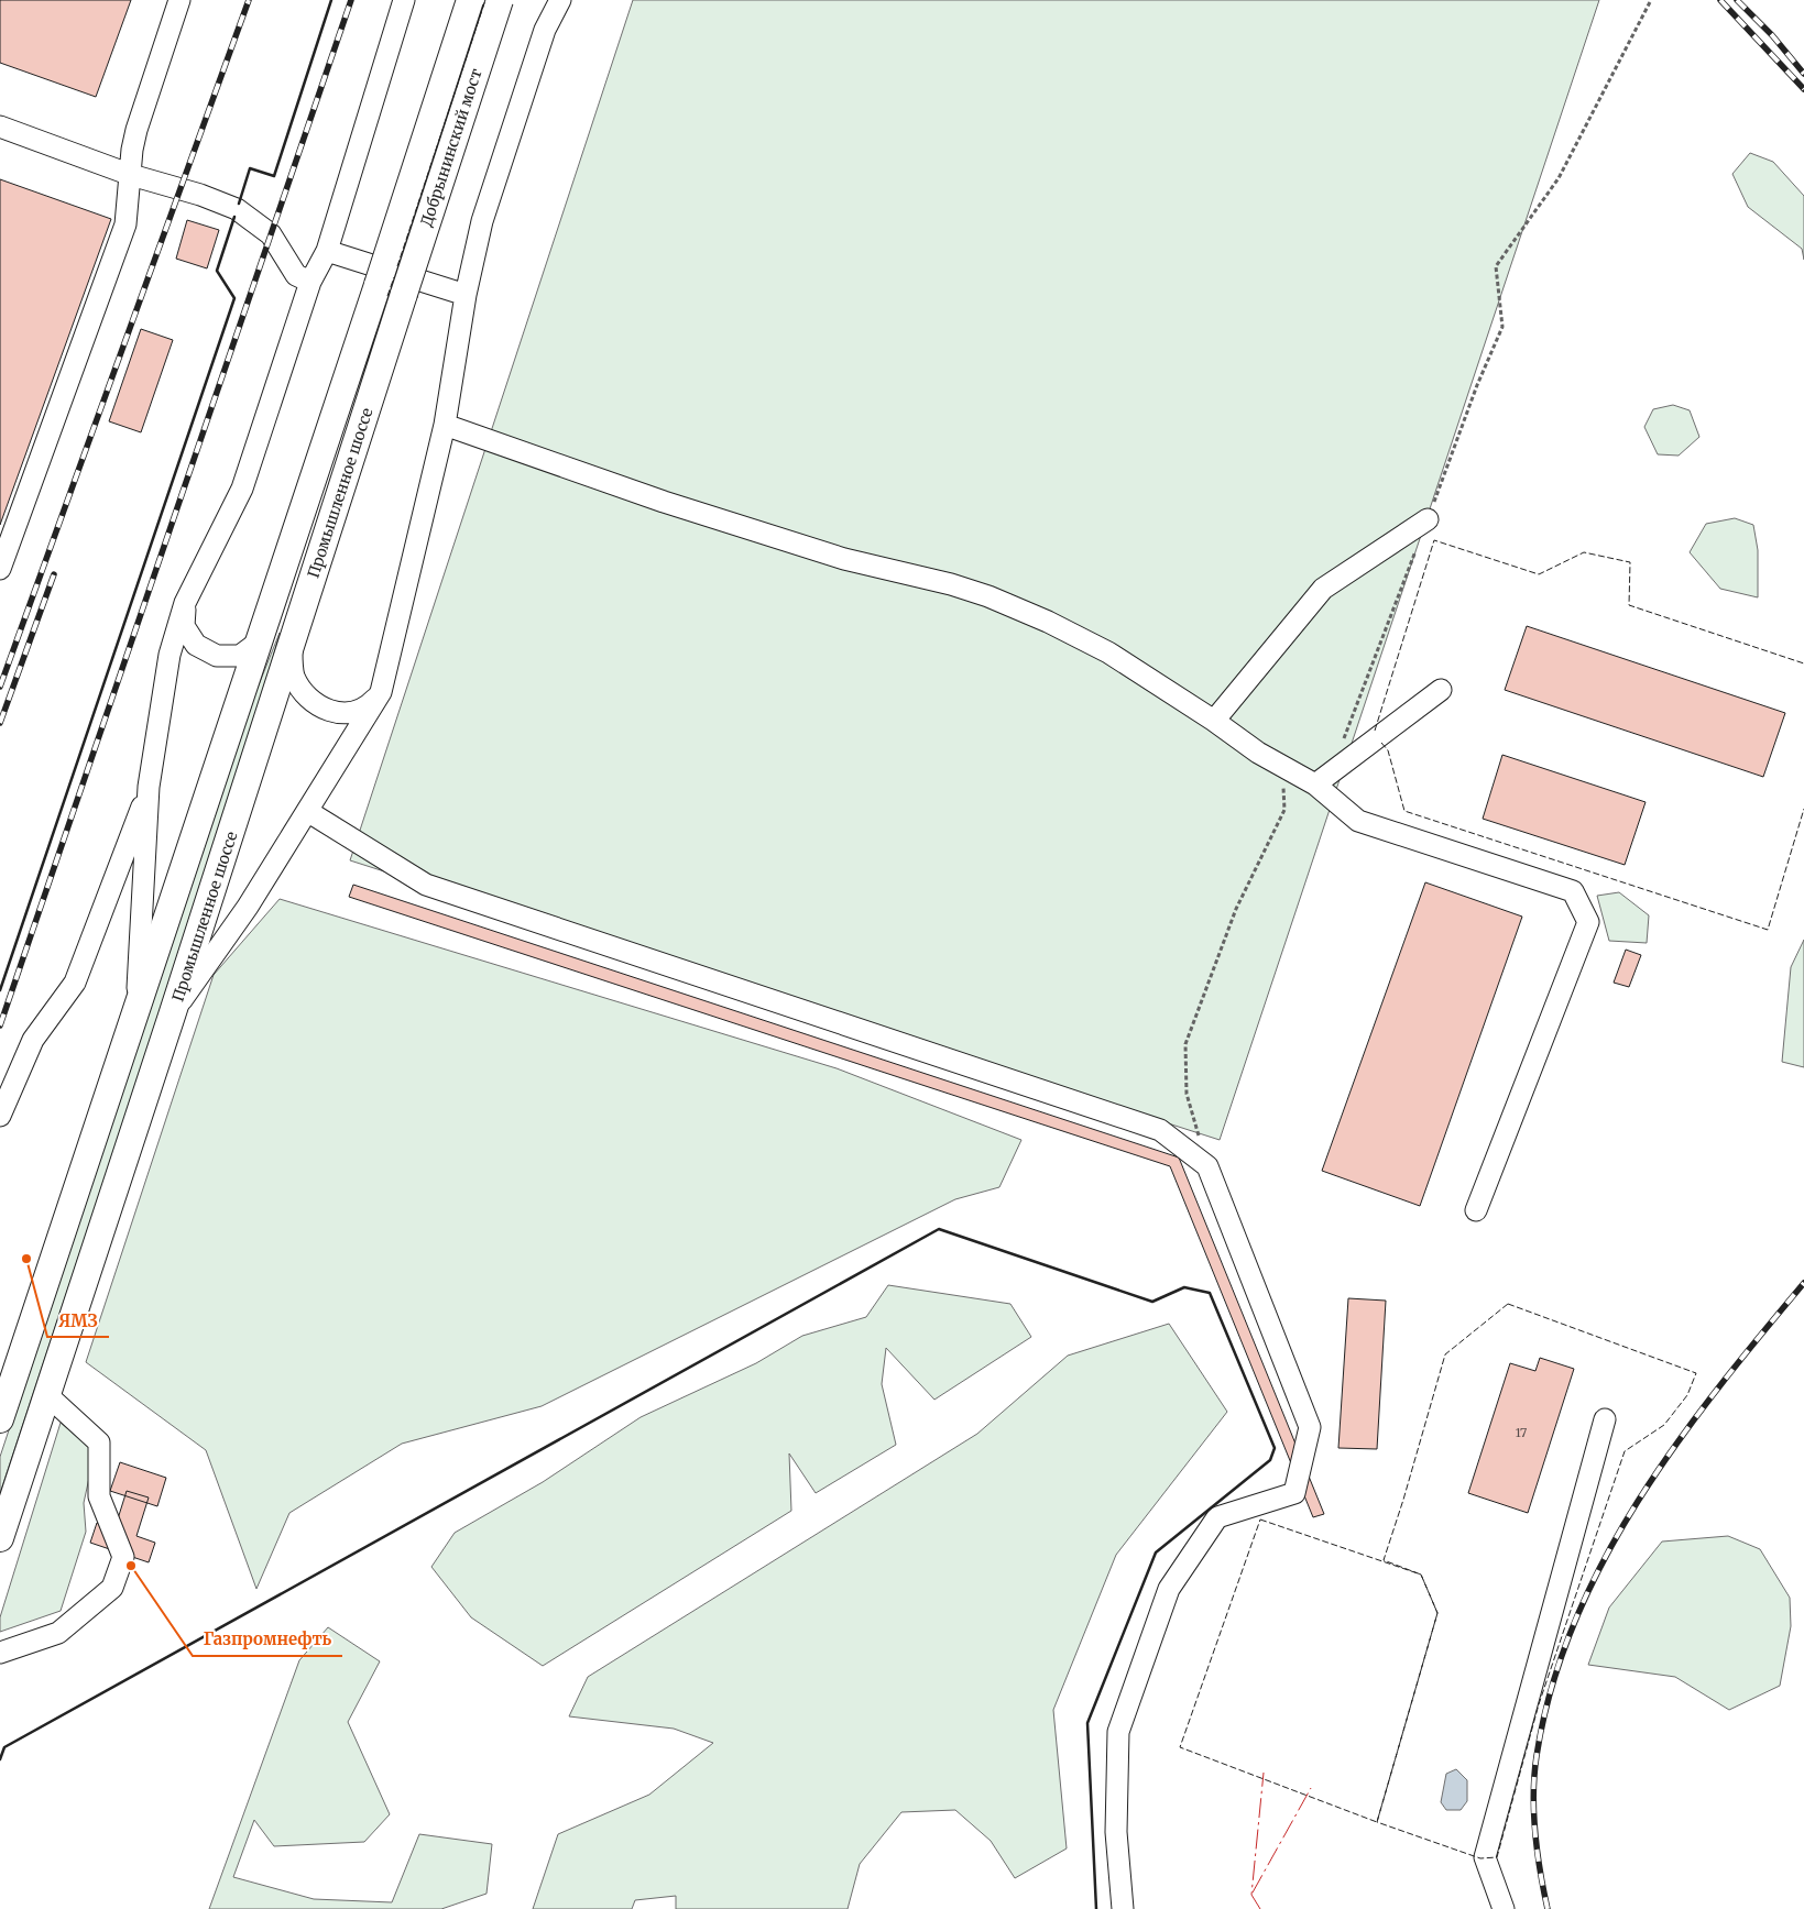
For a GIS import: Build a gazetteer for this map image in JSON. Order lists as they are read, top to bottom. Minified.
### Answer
{"streets":{"main road":["Добрынинский мост","Промышленное шоссе"]},"crossings":[["Добрынинский мост","Промышленное шоссе"]],"places":["ЯМЗ","Газпромнефть"],"house_numbers":["17"]}
